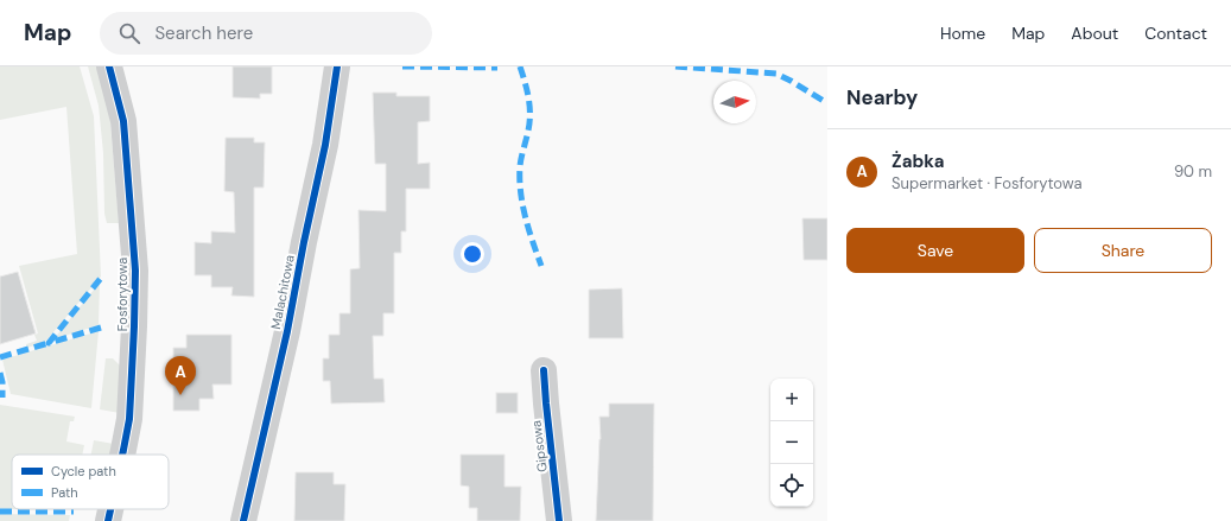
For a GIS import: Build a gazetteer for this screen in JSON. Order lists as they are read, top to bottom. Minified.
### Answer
{"streets":{"street":["Malachitowa","Fosforytowa","Gipsowa"]},"legend":["Cycle path","Path"],"north":"right","page":{"header":"Map","search":"Search here","nav":["Home","Map","About","Contact"],"heading":"Nearby","list":[{"mark":"A","name":"Żabka","note":"Supermarket · Fosforytowa","value":"90 m"}],"buttons":["Save","Share"],"pins":"A","map_buttons":["+","−"]}}
